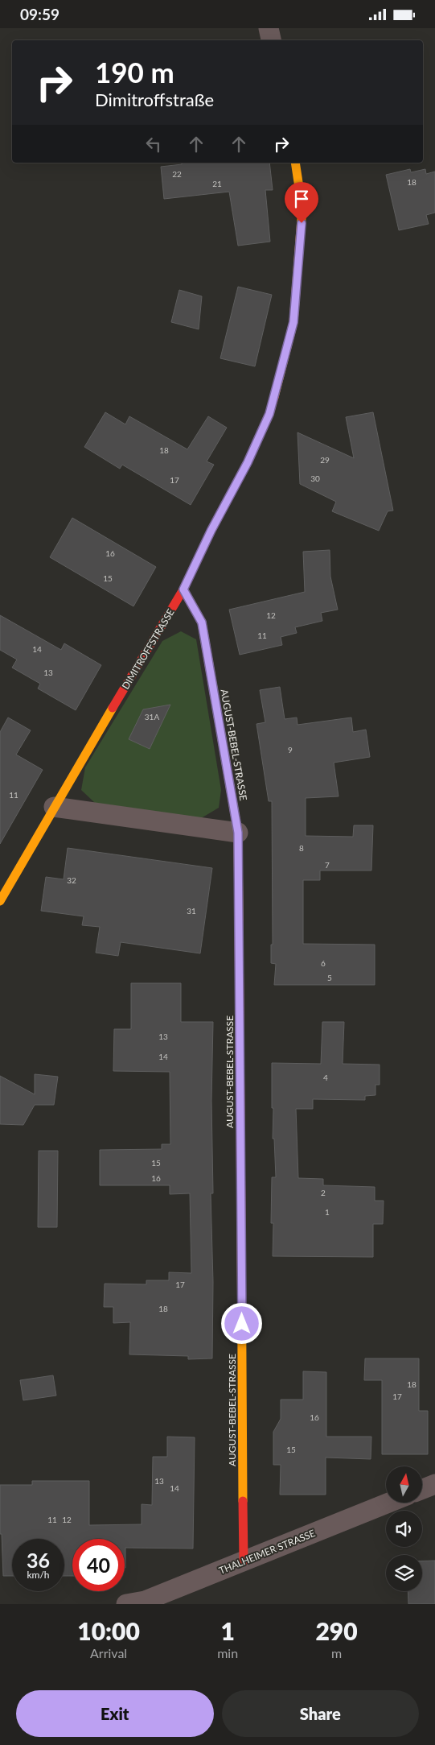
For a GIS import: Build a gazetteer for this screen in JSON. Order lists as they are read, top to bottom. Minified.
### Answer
{"streets":{"street":["DIMITROFFSTRASSE","AUGUST-BEBEL-STRASSE","THALHEIMER STRASSE"]},"crossings":[["DIMITROFFSTRASSE","AUGUST-BEBEL-STRASSE"],["AUGUST-BEBEL-STRASSE","THALHEIMER STRASSE"]],"house_numbers":["22","18","21","18","29","30","17","16","15","12","11","14","13","31A","9","11","8","7","32","31","6","5","13","14","4","15","16","2","1","17","18","18","17","16","15","13","14","11","12"],"north":"top","page":{"status":"09:59","turn":["190 m","Dimitroffstraße"],"speed":"36 km/h","limit":"40","eta":["10:00","Arrival","1","min","290","m"],"buttons":["Exit","Share"]}}
